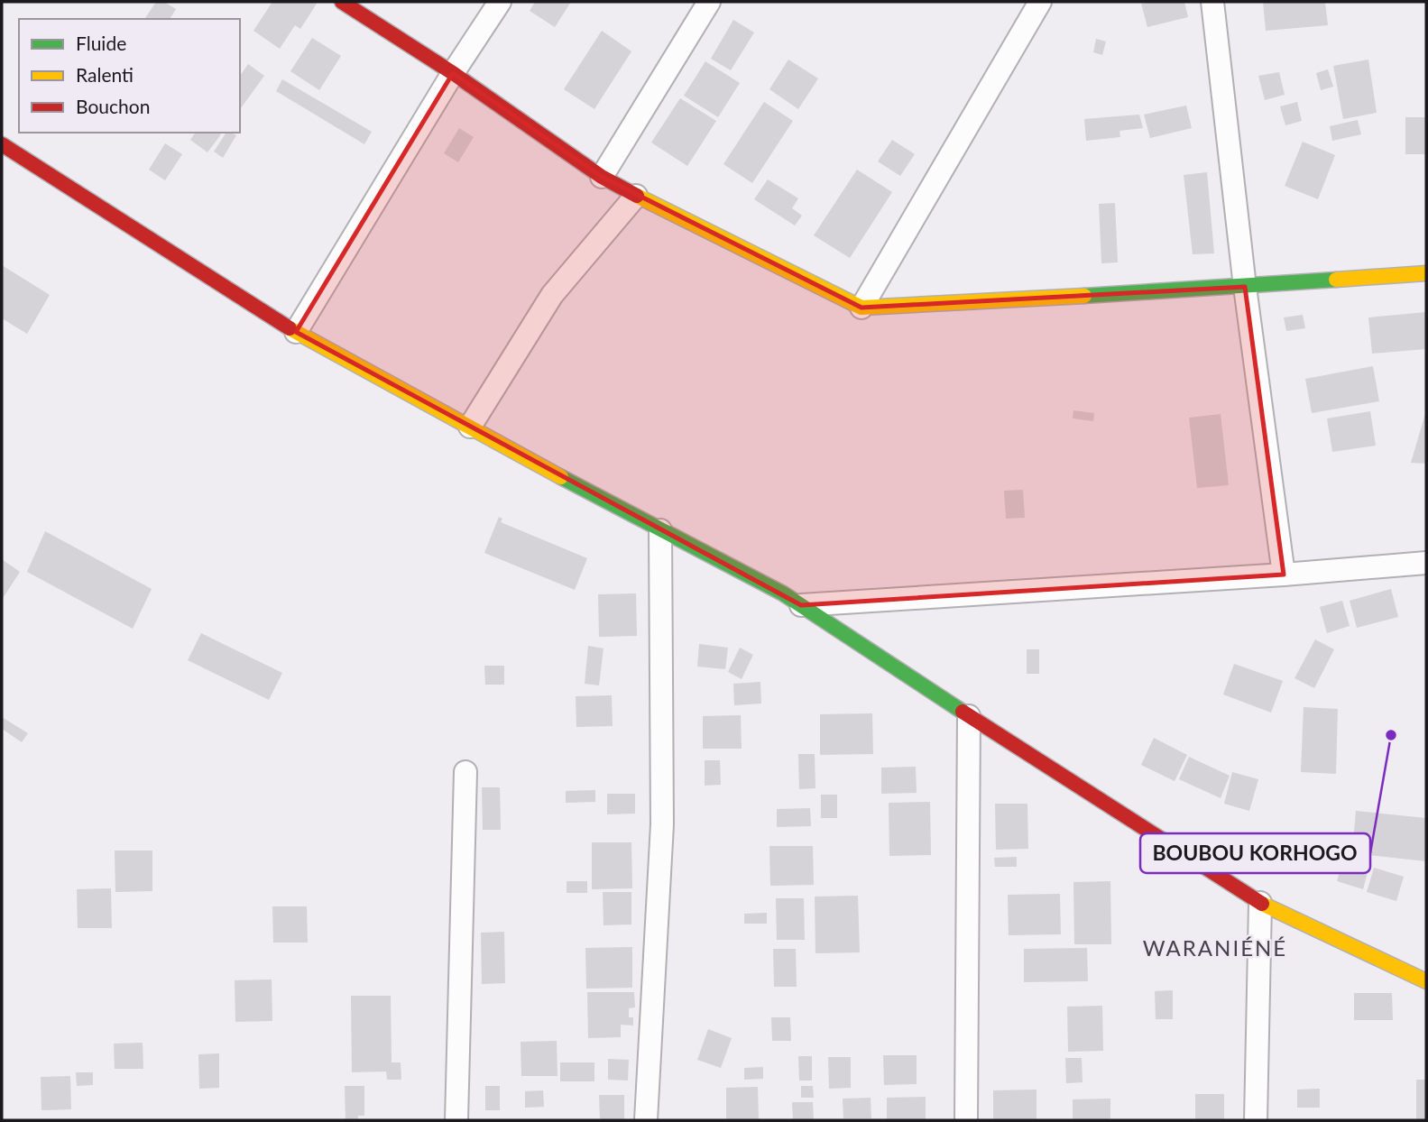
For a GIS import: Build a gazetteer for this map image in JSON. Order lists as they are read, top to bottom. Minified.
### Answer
{"districts":["WARANIÉNÉ"],"places":["BOUBOU KORHOGO"],"legend":["Fluide","Ralenti","Bouchon"]}
